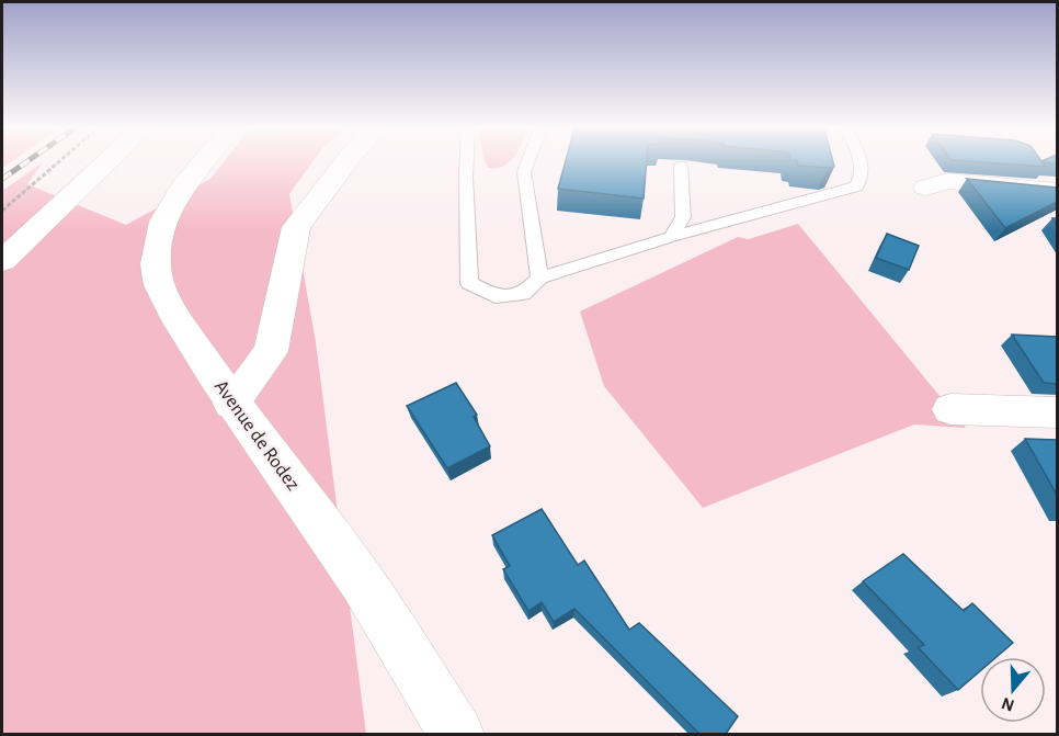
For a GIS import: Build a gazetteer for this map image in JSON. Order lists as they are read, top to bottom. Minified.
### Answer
{"streets":{"main road":["Avenue de Rodez"]},"north":"bottom"}
